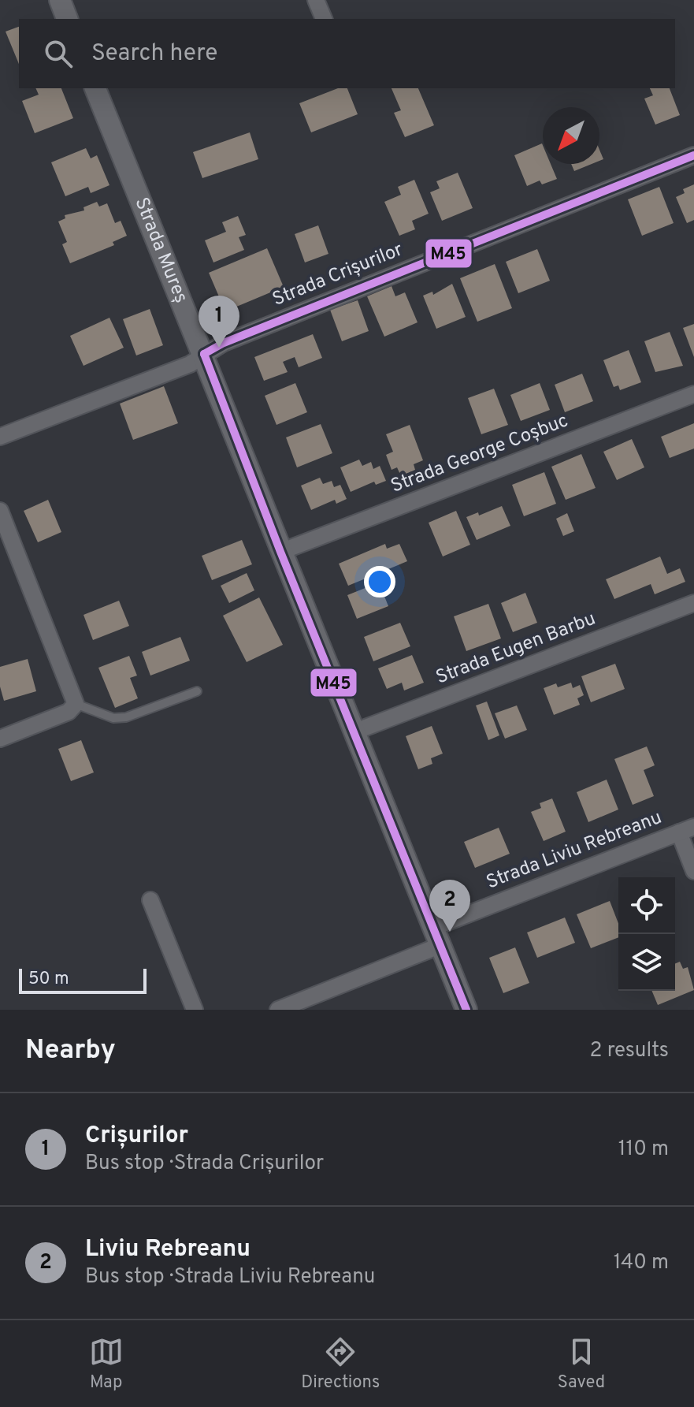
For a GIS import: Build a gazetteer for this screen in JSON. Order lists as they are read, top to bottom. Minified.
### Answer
{"streets":{"street":["Strada Mureș","Strada Crișurilor","Strada George Coșbuc","Strada Eugen Barbu","Strada Liviu Rebreanu"]},"crossings":[["Strada Mureș","Strada Crișurilor"],["Strada Mureș","Strada George Coșbuc"],["Strada Mureș","Strada Eugen Barbu"],["Strada Mureș","Strada Liviu Rebreanu"]],"lines":["transit line M45"],"scale_bar":"50 m","north":"bottom left","page":{"search":"Search here","pins":["1","2"],"scale":"50 m","heading":["Nearby","2 results"],"list":[{"mark":"1","name":"Crișurilor","note":"Bus stop · Strada Crișurilor","value":"110 m"},{"mark":"2","name":"Liviu Rebreanu","note":"Bus stop · Strada Liviu Rebreanu","value":"140 m"}],"nav":["Map","Directions","Saved"]}}
